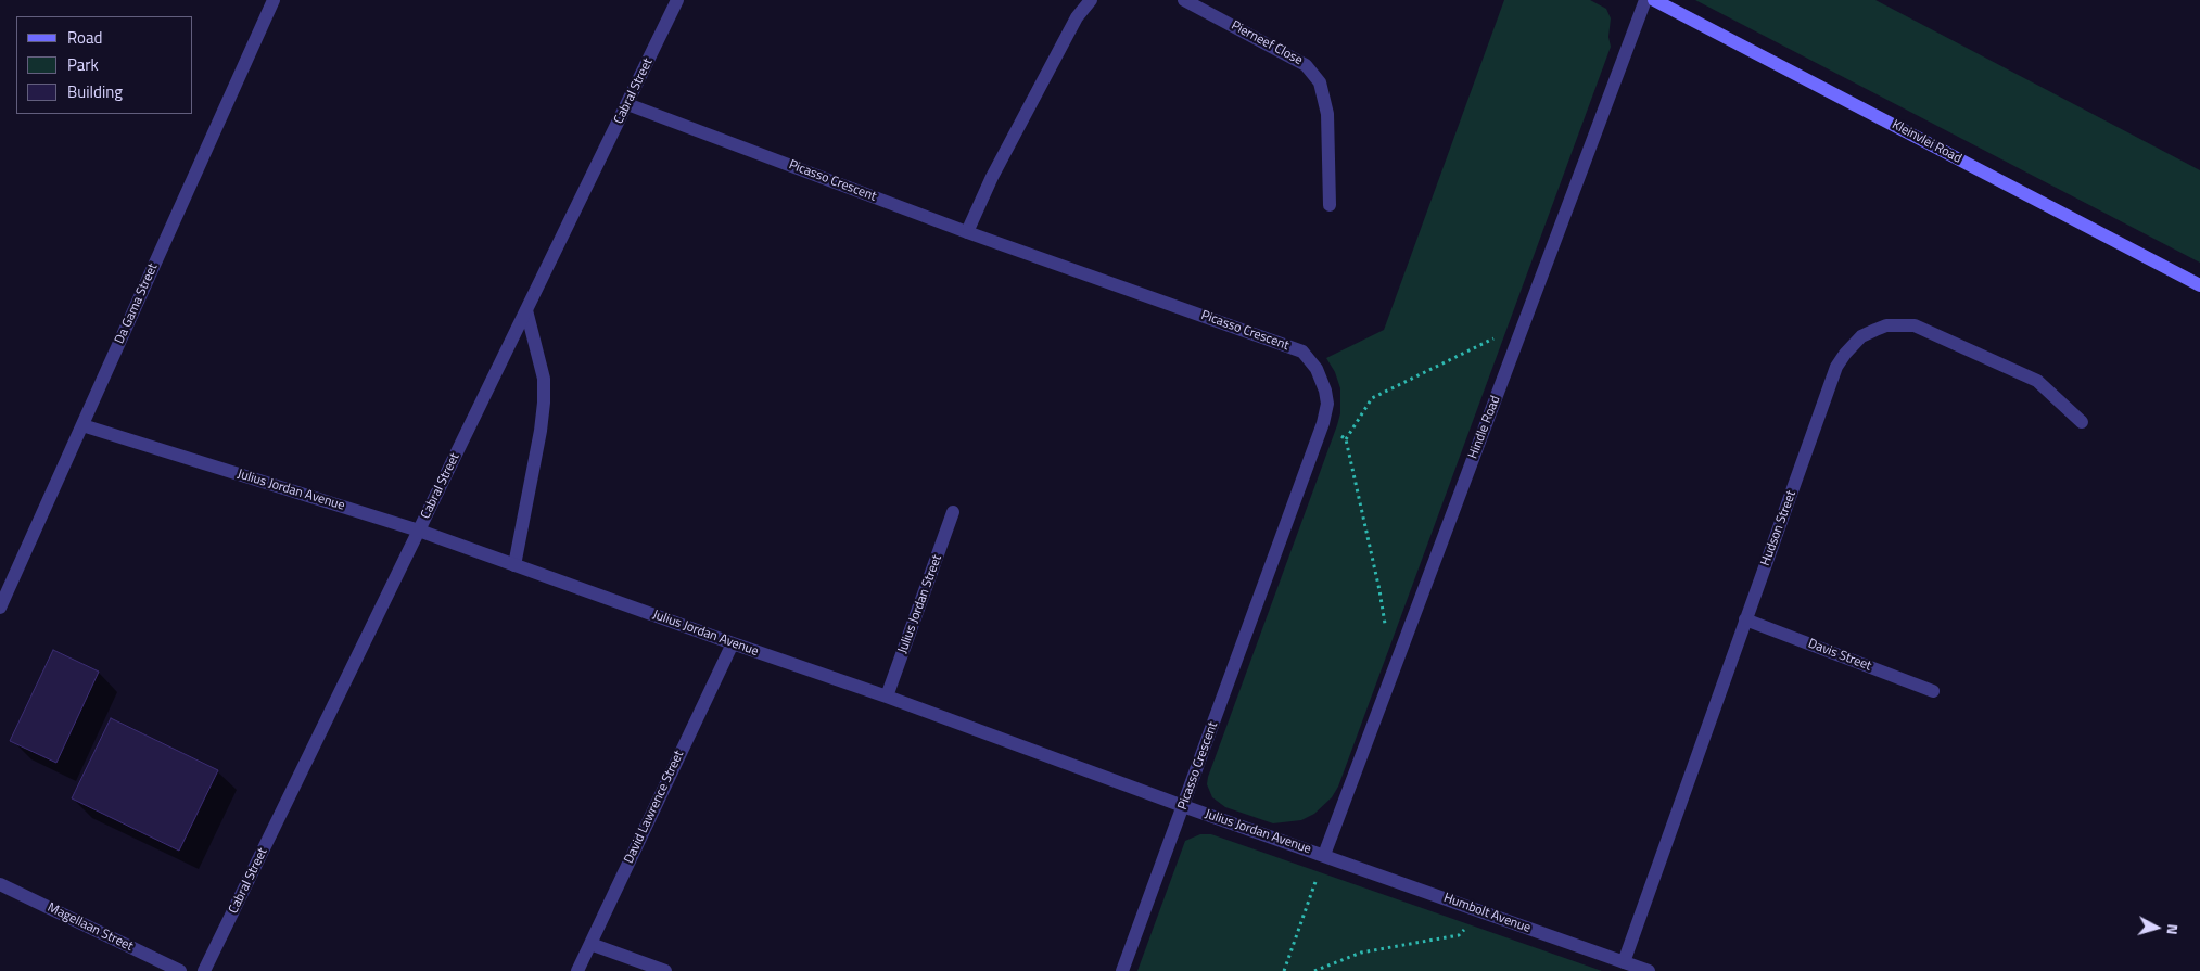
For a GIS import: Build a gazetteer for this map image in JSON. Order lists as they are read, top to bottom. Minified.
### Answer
{"streets":{"street":["Pierneef Close","Cabral Street","Kleinvlei Road","Picasso Crescent","Da Gama Street","Hindle Road","Julius Jordan Avenue","Hudson Street","Julius Jordan Street","Davis Street","David Lawrence Street","Humbolt Avenue","Magellaan Street"]},"crossings":[["Cabral Street","Picasso Crescent"],["Cabral Street","Julius Jordan Avenue"],["Picasso Crescent","Julius Jordan Avenue"],["Da Gama Street","Julius Jordan Avenue"],["Hindle Road","Julius Jordan Avenue"],["Hindle Road","Humbolt Avenue"],["Julius Jordan Avenue","Julius Jordan Street"],["Julius Jordan Avenue","David Lawrence Street"],["Julius Jordan Avenue","Humbolt Avenue"],["Hudson Street","Davis Street"],["Hudson Street","Humbolt Avenue"]],"legend":["Road","Park","Building"],"north":"right"}
